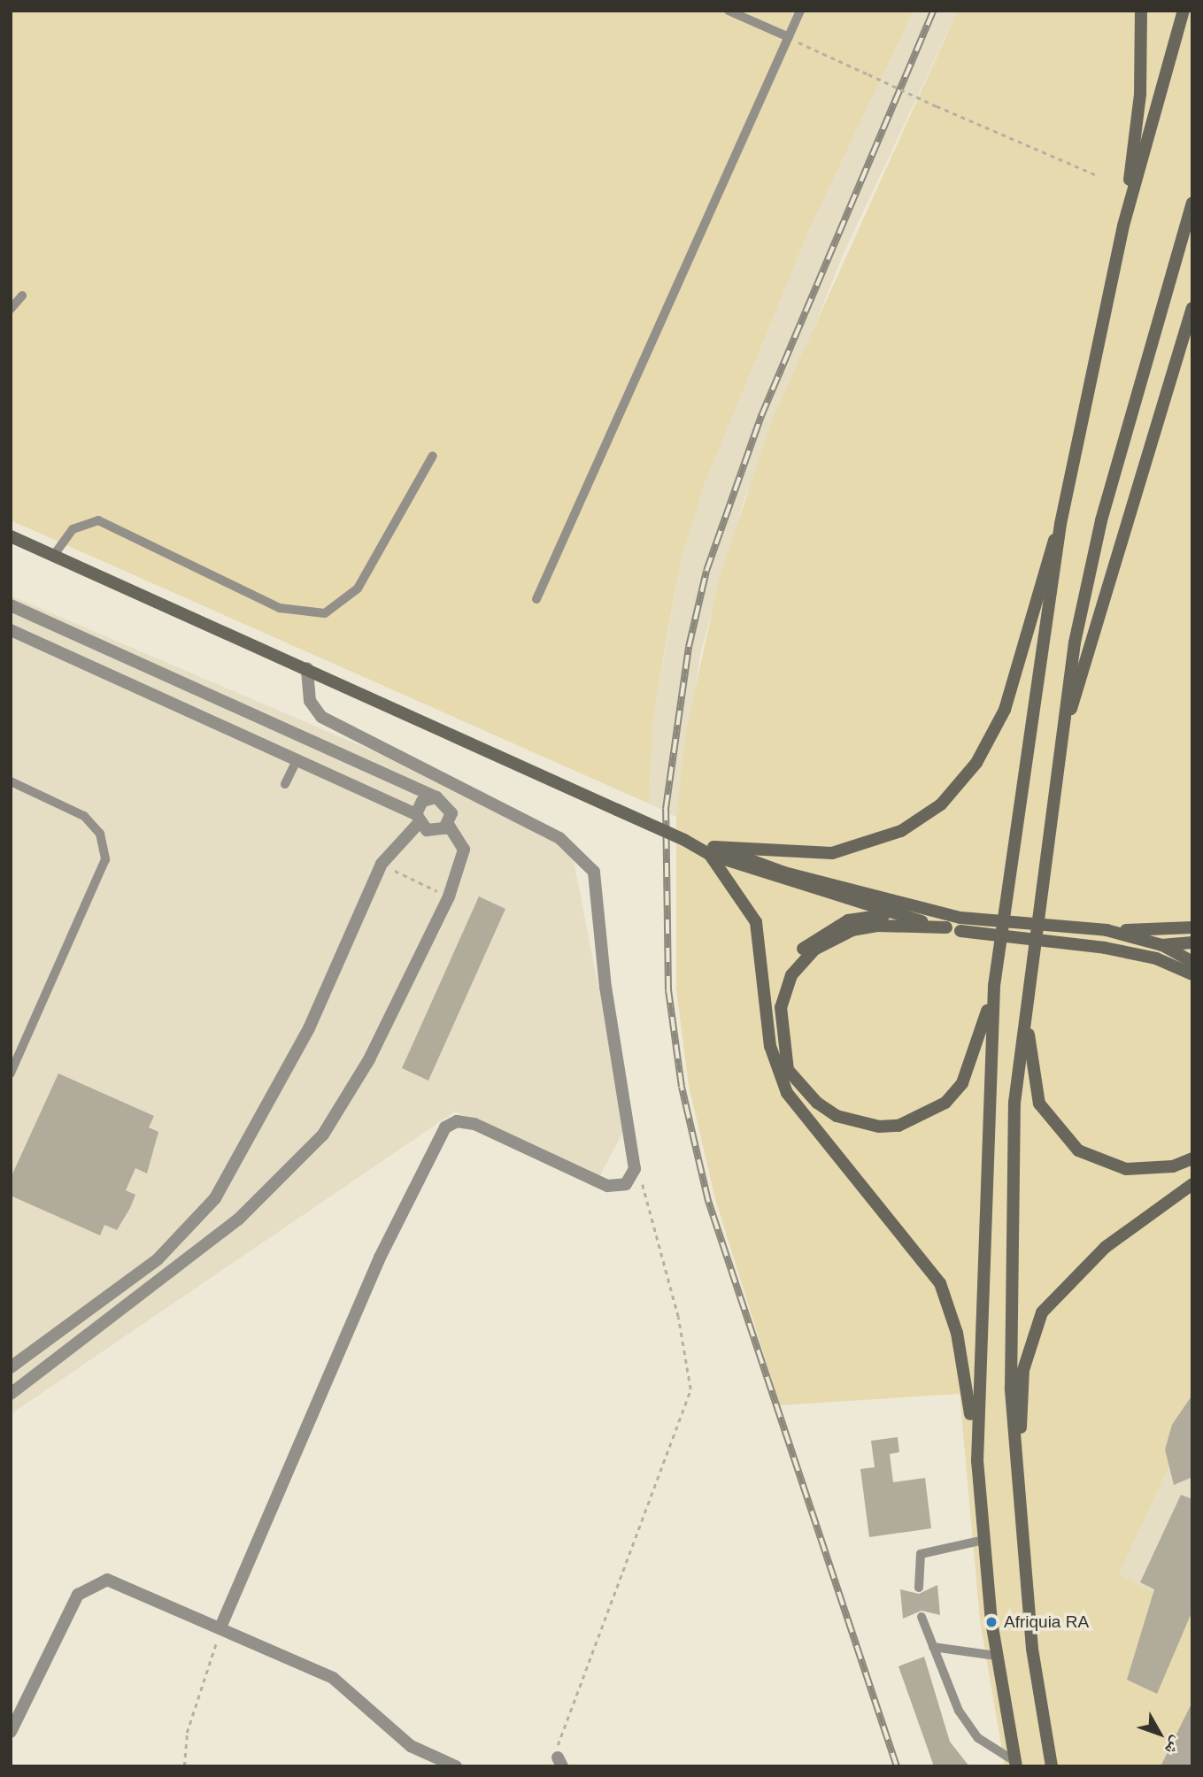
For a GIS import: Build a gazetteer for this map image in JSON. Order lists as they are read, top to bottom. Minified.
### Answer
{"places":["Afriquia RA"],"north":"bottom right"}
